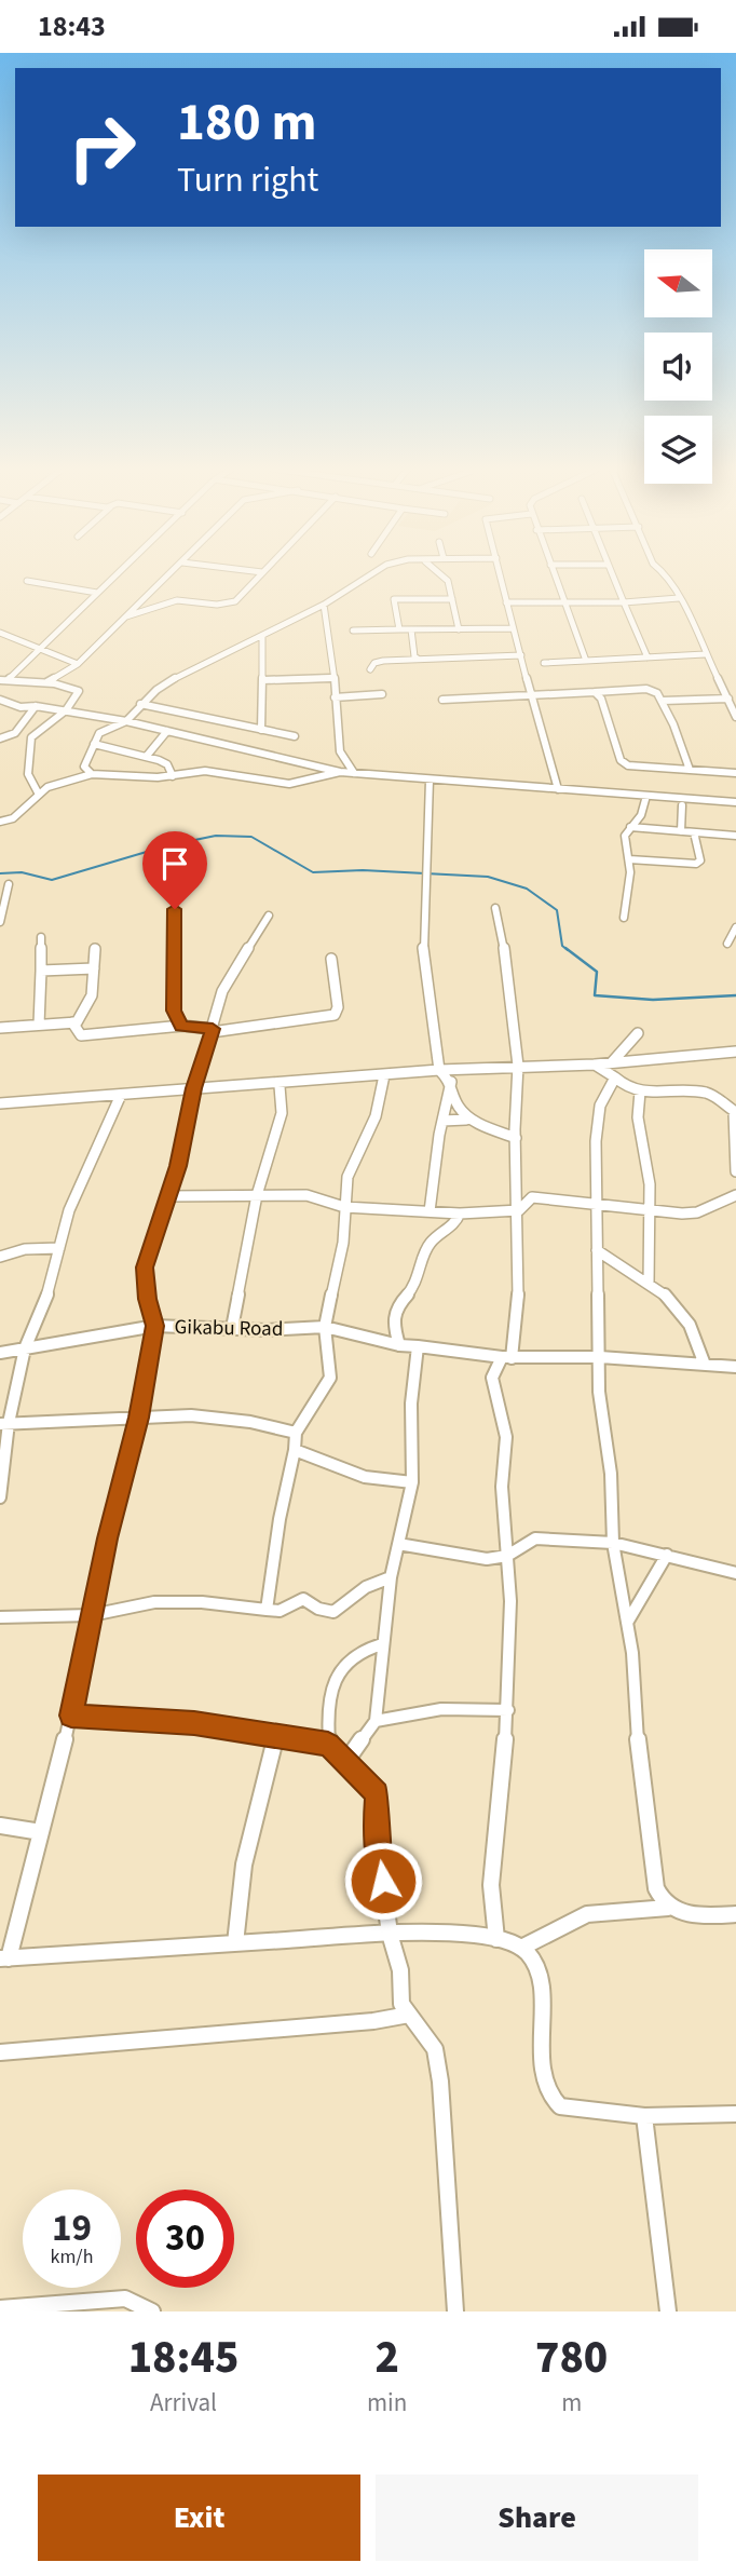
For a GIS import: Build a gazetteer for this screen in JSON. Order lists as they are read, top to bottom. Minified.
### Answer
{"streets":{"street":["Gikabu Road"]},"north":"left","page":{"status":"18:43","turn":["180 m","Turn right"],"speed":"19 km/h","limit":"30","eta":["18:45","Arrival","2","min","780","m"],"buttons":["Exit","Share"]}}
